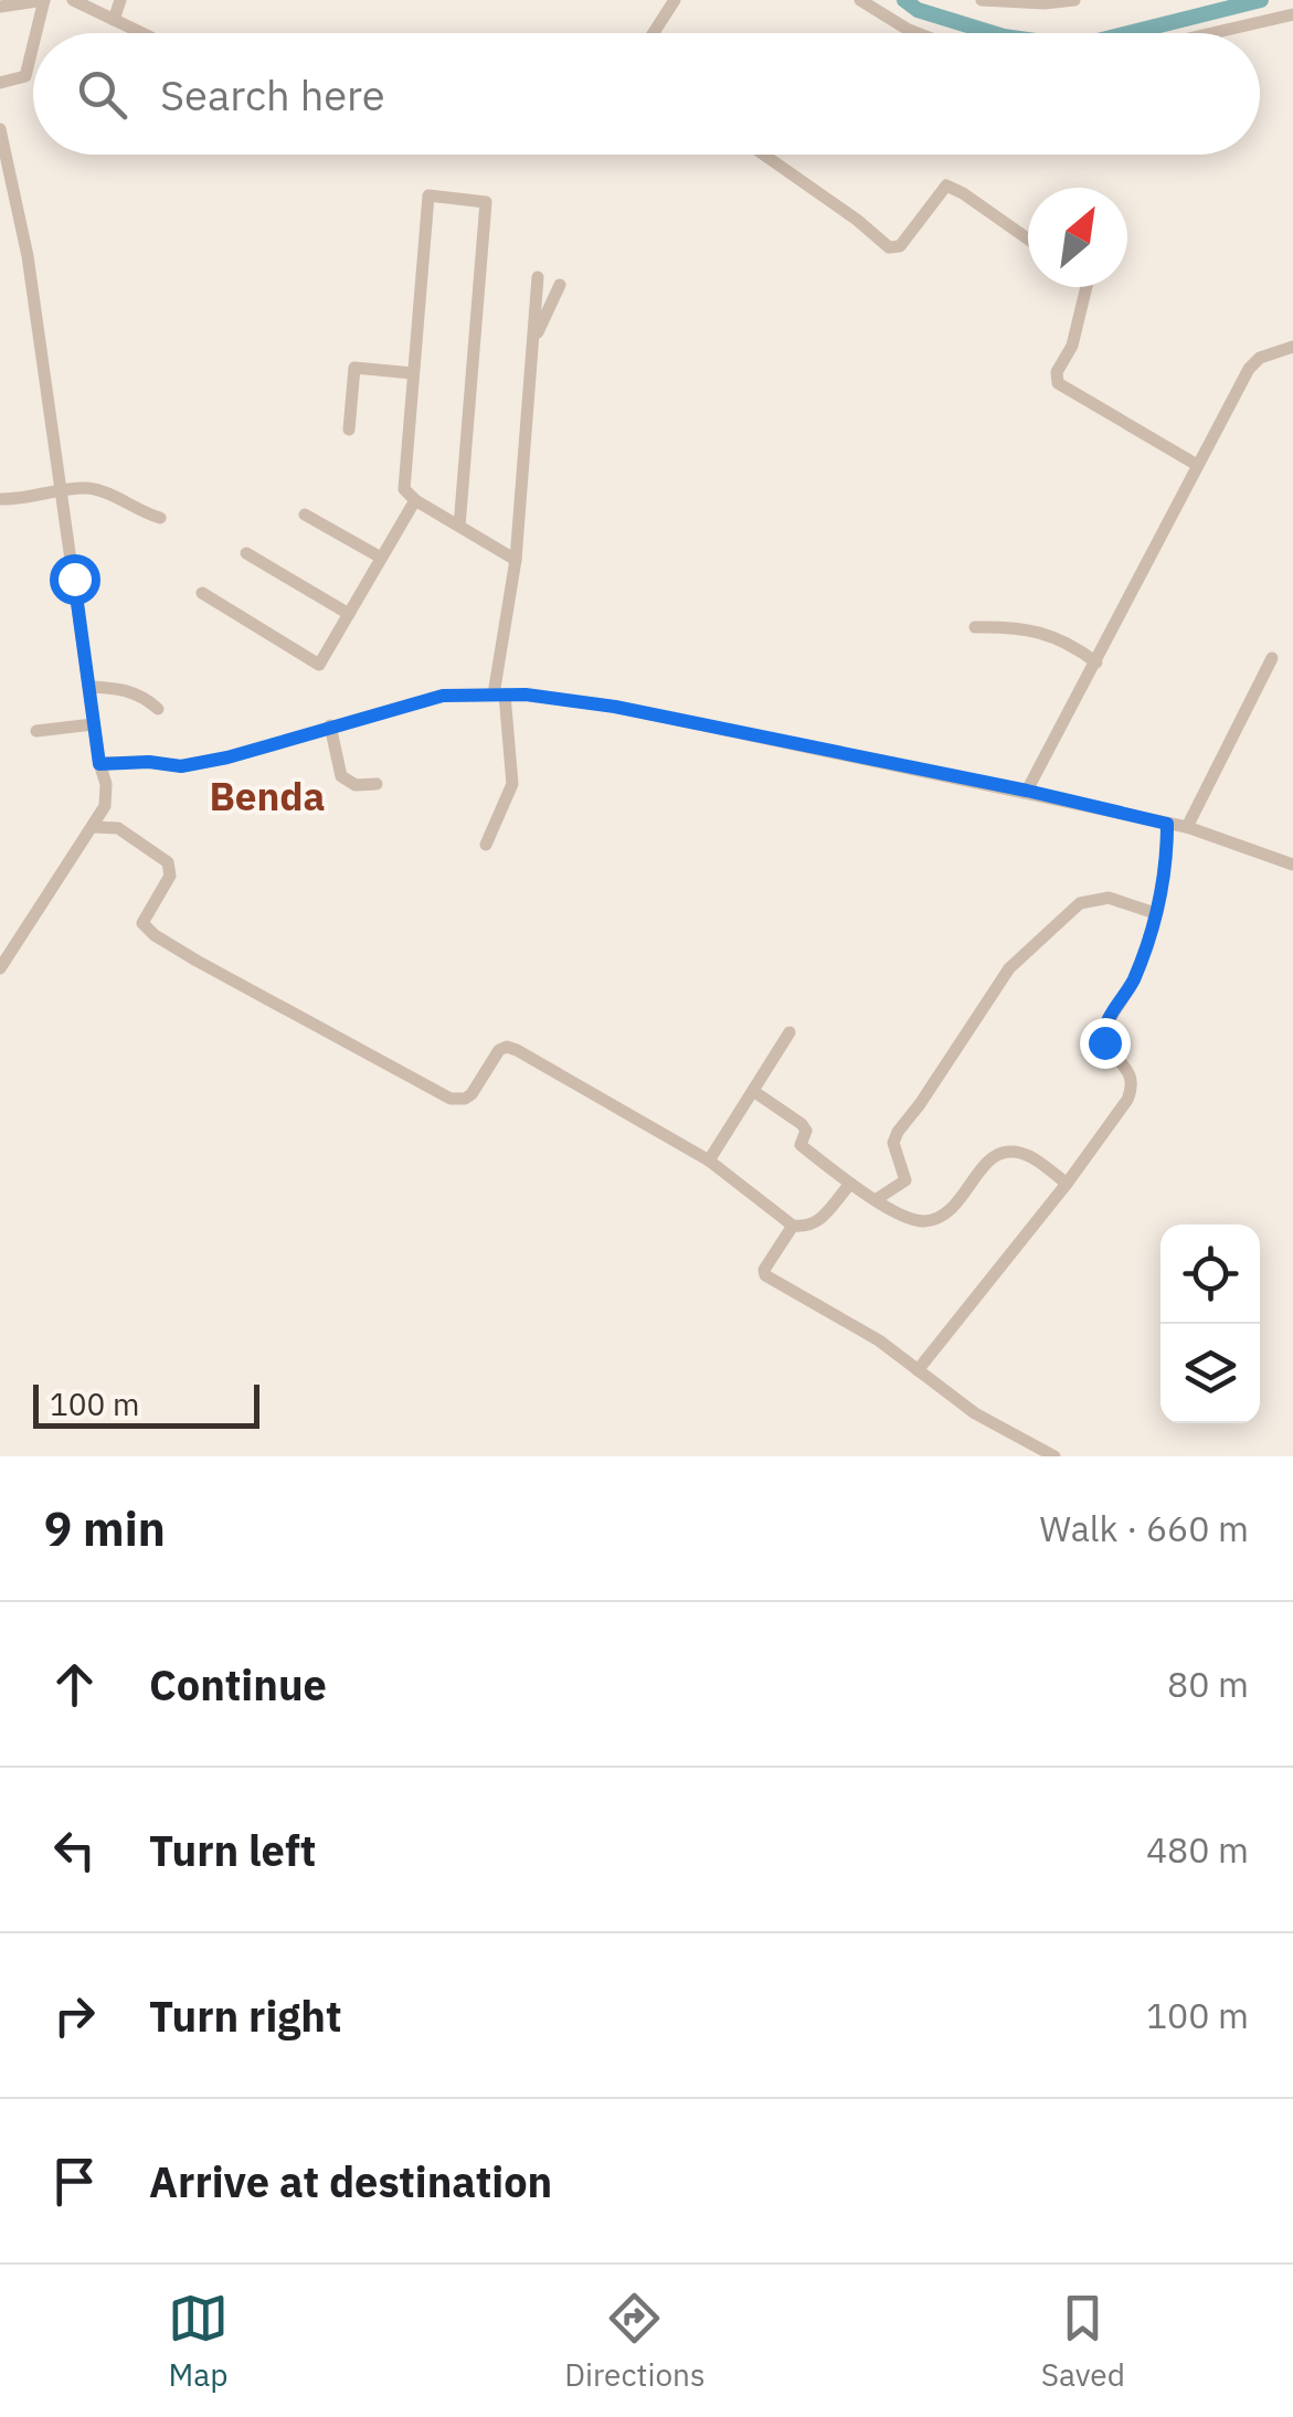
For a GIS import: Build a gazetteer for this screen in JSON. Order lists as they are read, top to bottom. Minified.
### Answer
{"districts":["Benda"],"scale_bar":"100 m","north":"top right","page":{"search":"Search here","scale":"100 m","heading":["9 min","Walk · 660 m"],"list":[["Continue","80 m"],["Turn left","480 m"],["Turn right","100 m"],"Arrive at destination"],"nav":["Map","Directions","Saved"]}}
